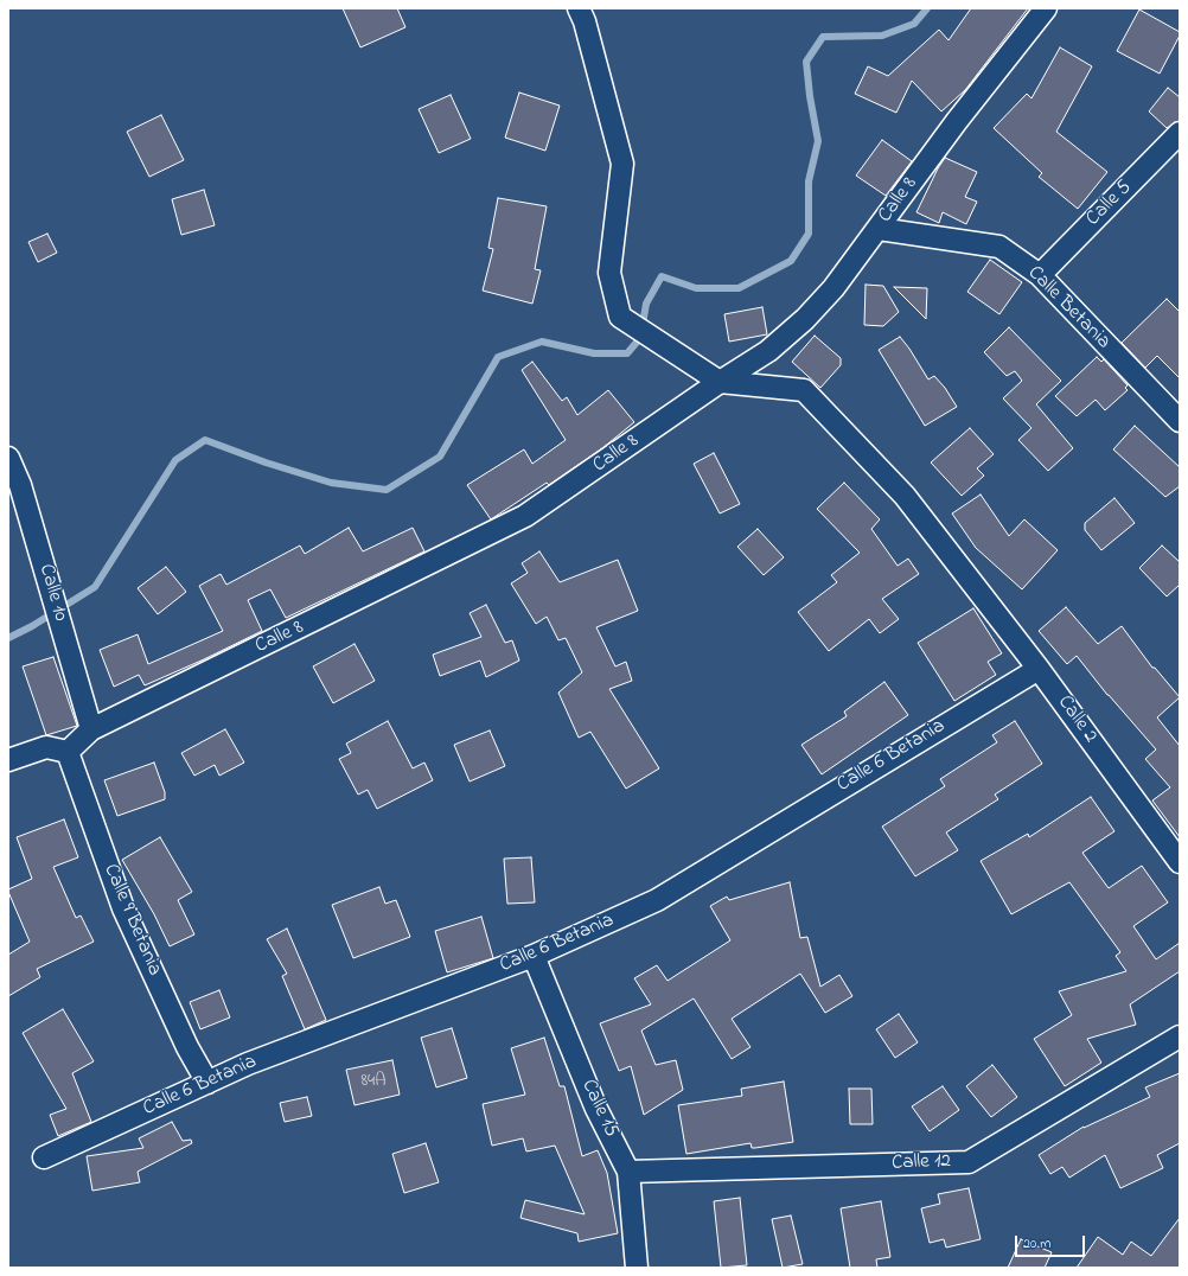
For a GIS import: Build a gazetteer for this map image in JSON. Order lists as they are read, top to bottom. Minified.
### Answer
{"streets":{"street":["Calle 8","Calle 5","Calle Betania","Calle 10","Calle 2","Calle 6 Betania","Calle 9 Betania","Calle 15","Calle 12"]},"crossings":[["Calle 8","Calle Betania"],["Calle 8","Calle 10"],["Calle 8","Calle 2"],["Calle 8","Calle 9 Betania"],["Calle 5","Calle Betania"],["Calle 2","Calle 6 Betania"],["Calle 6 Betania","Calle 9 Betania"],["Calle 6 Betania","Calle 15"],["Calle 15","Calle 12"]],"house_numbers":["84A"],"scale_bar":"20 m"}
